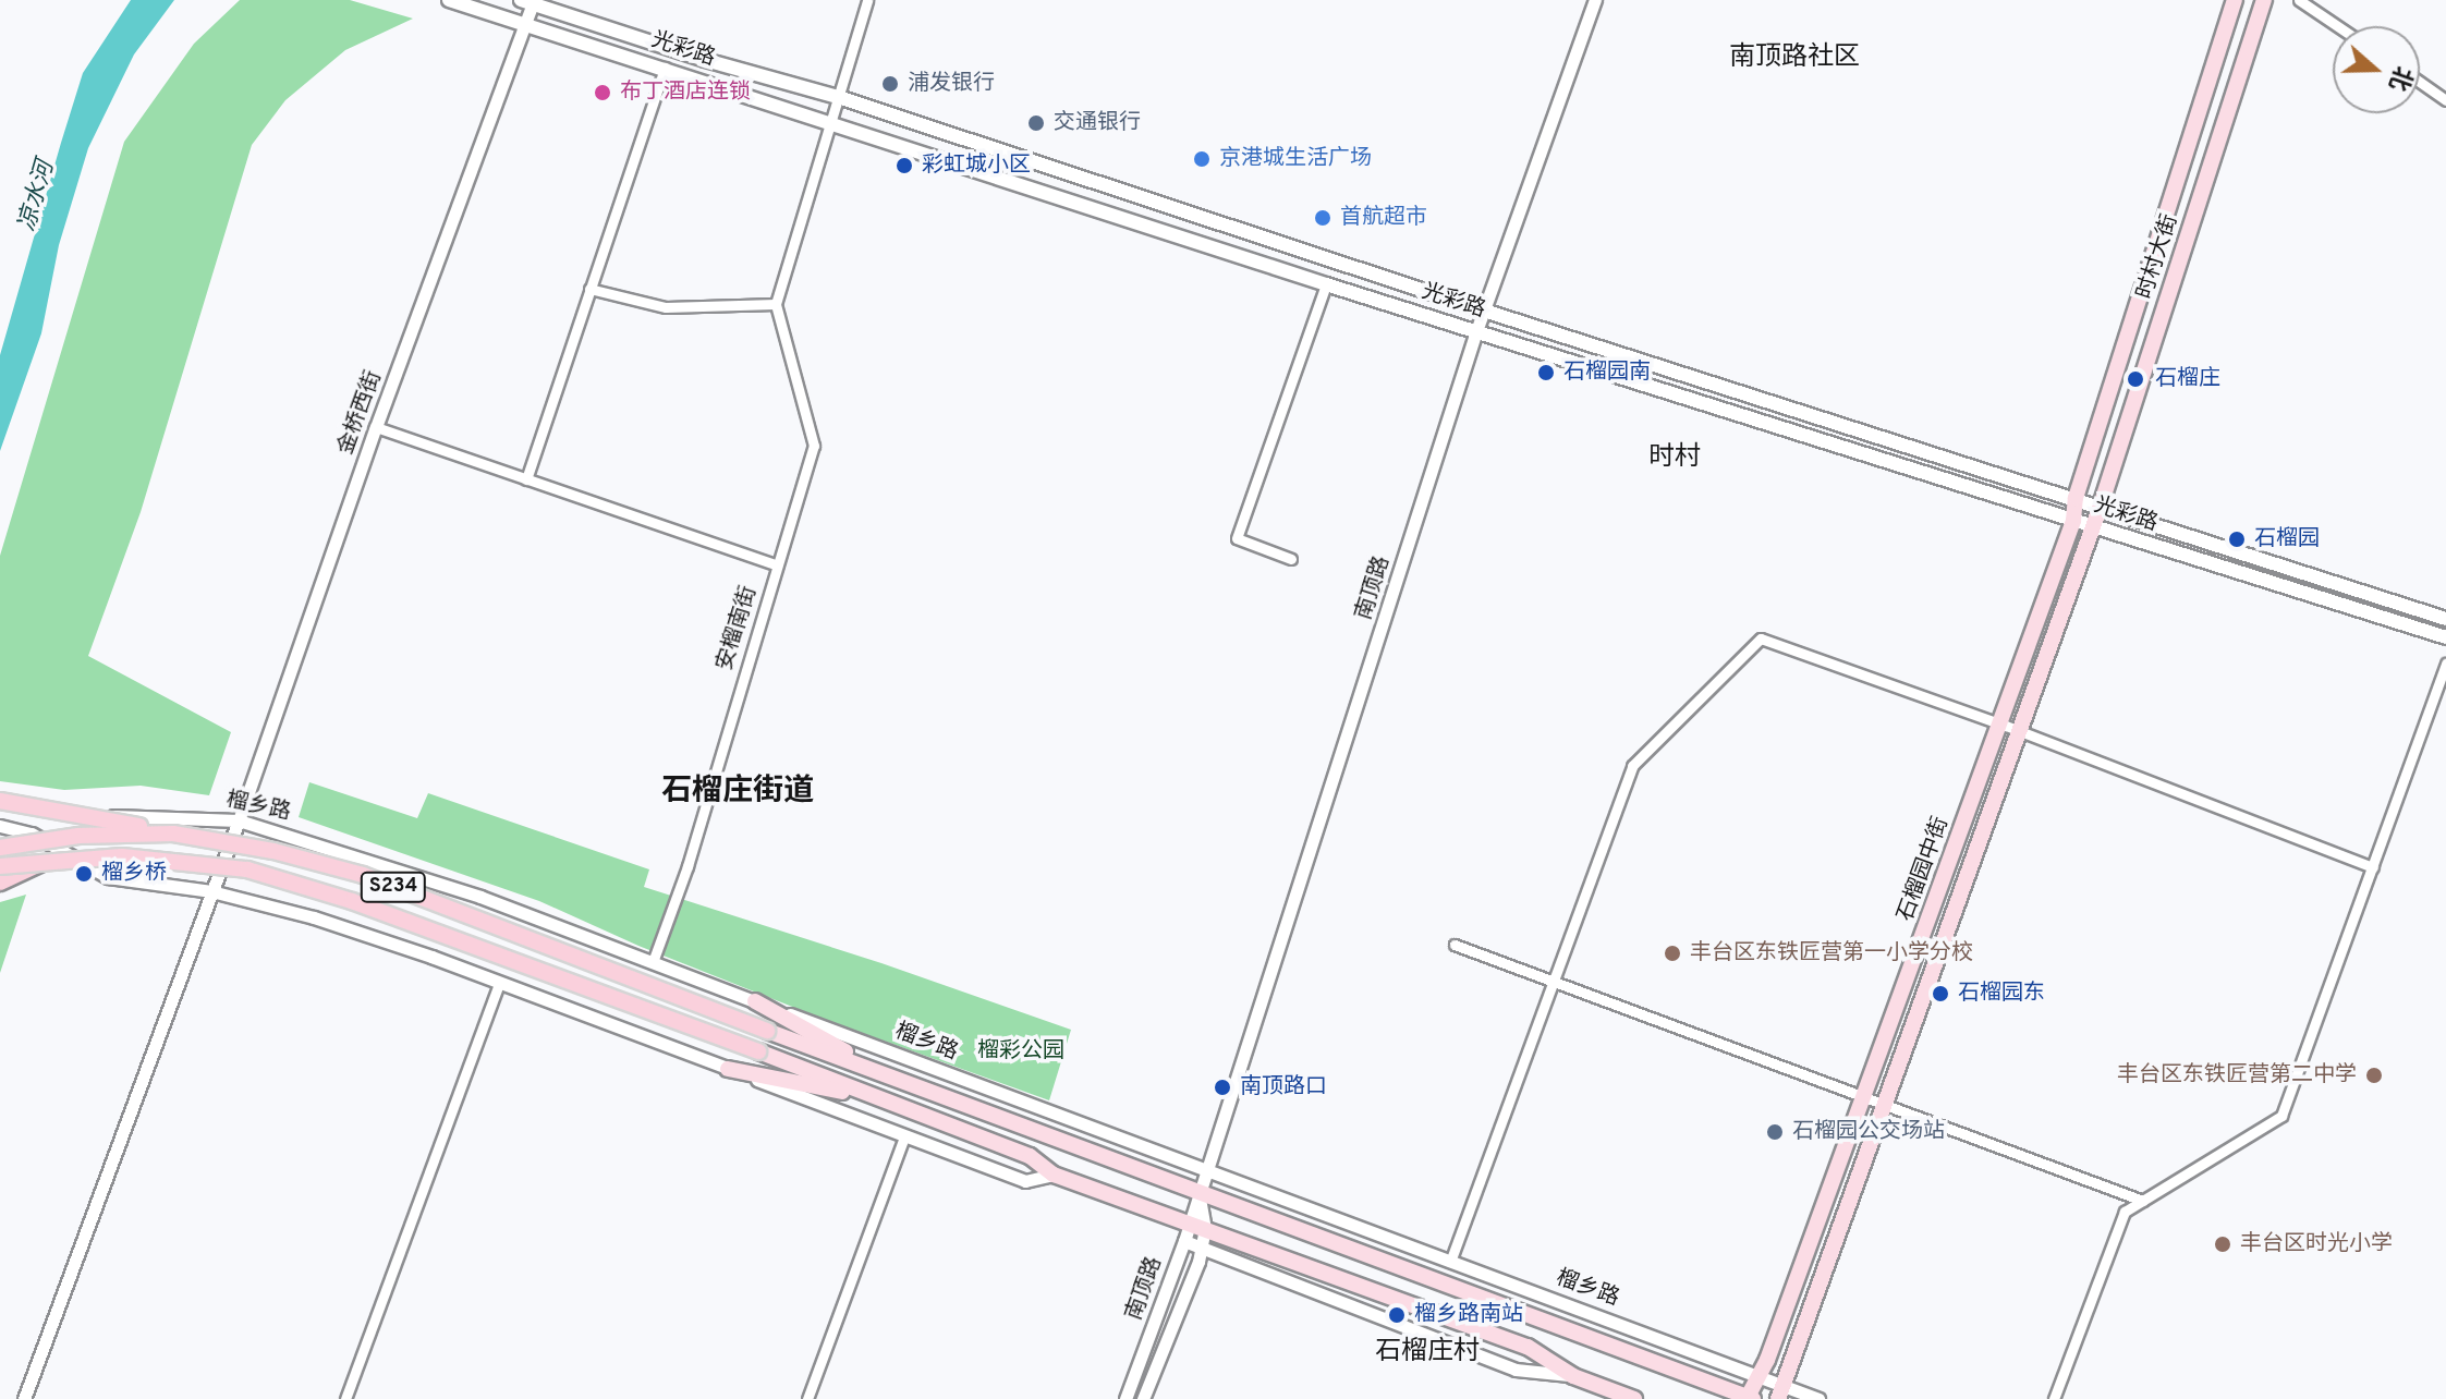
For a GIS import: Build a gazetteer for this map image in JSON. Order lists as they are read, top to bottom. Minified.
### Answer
{"streets":{"highway":["榴乡路","S234"],"main road":["光彩路","时村大街","石榴园中街"],"street":["金桥西街","南顶路","安榴南街"]},"crossings":[["光彩路","时村大街"],["光彩路","金桥西街"],["光彩路","南顶路"],["光彩路","石榴园中街"],["时村大街","石榴园中街"],["金桥西街","榴乡路"],["南顶路","榴乡路"],["安榴南街","榴乡路"],["榴乡路","石榴园中街"]],"districts":["南顶路社区","时村","石榴庄街道","石榴庄村"],"water":["凉水河"],"parks":["榴彩公园"],"places":["浦发银行","布丁酒店连锁","交通银行","京港城生活广场","彩虹城小区","首航超市","石榴园南","石榴庄","石榴园","榴乡桥","丰台区东铁匠营第一小学分校","石榴园东","丰台区东铁匠营第二中学","南顶路口","石榴园公交场站","丰台区时光小学","榴乡路南站"],"north":"right"}
